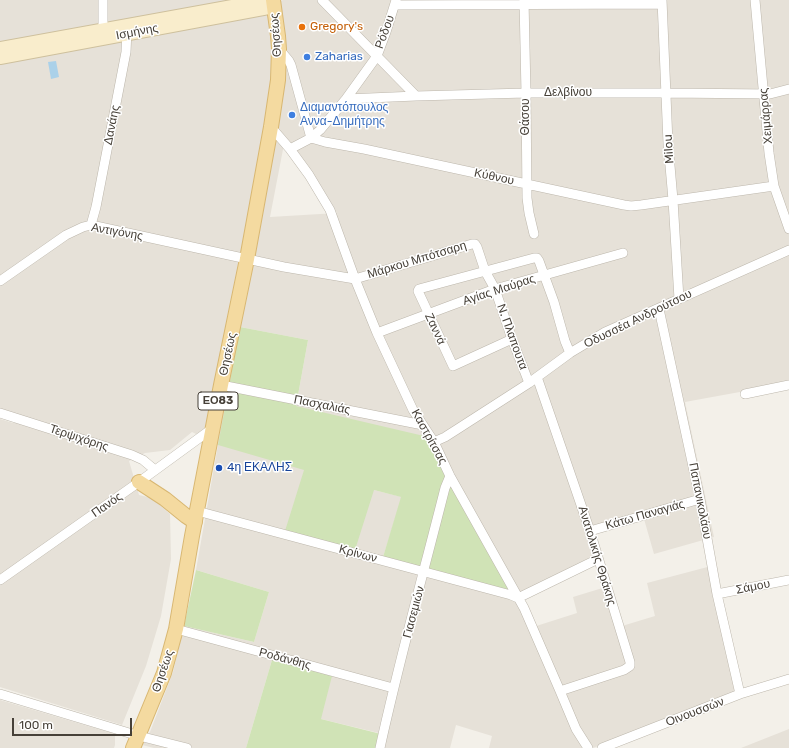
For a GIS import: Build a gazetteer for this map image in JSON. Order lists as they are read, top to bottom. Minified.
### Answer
{"streets":{"main road":["Θησέως","ΕΟ83"],"street":["Ισμήνης","Ρόδου","Δελβίνου","Χειμάρρας","Θάσου","Δανάης","Milou","Κύθνου","Αντιγόνης","Μάρκου Μπότσαρη","Αγίας Μαύρας","Οδυσσέα Ανδρούτσου","Ζαννά","Ν. Πλαπουτα","Πασχαλιάς","Καστρίτσας","Τερψιχόρης","Παπανικολάου","Πανός","Κάτω Παναγιάς","Κρίνων","Ανατολικής Θράκης","Σάμου","Γιασεμιών","Ροδάνθης","Οινουσσών"]},"crossings":[["Ισμήνης","Θησέως"],["Ισμήνης","Δανάης"],["Ρόδου","Δελβίνου"],["Ρόδου","Κύθνου"],["Ρόδου","Καστρίτσας"],["Θησέως","Αντιγόνης"],["Θησέως","Πασχαλιάς"],["Θησέως","Καστρίτσας"],["Θησέως","Πανός"],["Θησέως","Κρίνων"],["Θησέως","Ροδάνθης"],["Δελβίνου","Χειμάρρας"],["Δελβίνου","Θάσου"],["Δελβίνου","Milou"],["Χειμάρρας","Κύθνου"],["Θάσου","Κύθνου"],["Δανάης","Αντιγόνης"],["Milou","Κύθνου"],["Milou","Οδυσσέα Ανδρούτσου"],["Αντιγόνης","Μάρκου Μπότσαρη"],["Αντιγόνης","Καστρίτσας"],["Μάρκου Μπότσαρη","Ν. Πλαπουτα"],["Μάρκου Μπότσαρη","Καστρίτσας"],["Αγίας Μαύρας","Ζαννά"],["Αγίας Μαύρας","Ν. Πλαπουτα"],["Αγίας Μαύρας","Καστρίτσας"],["Οδυσσέα Ανδρούτσου","Ν. Πλαπουτα"],["Οδυσσέα Ανδρούτσου","Καστρίτσας"],["Οδυσσέα Ανδρούτσου","Παπανικολάου"],["Οδυσσέα Ανδρούτσου","Ανατολικής Θράκης"],["Ζαννά","Ν. Πλαπουτα"],["Πασχαλιάς","Καστρίτσας"],["Καστρίτσας","Κρίνων"],["Καστρίτσας","Ανατολικής Θράκης"],["Καστρίτσας","Γιασεμιών"],["Τερψιχόρης","Πανός"],["Παπανικολάου","Κάτω Παναγιάς"],["Παπανικολάου","Σάμου"],["Παπανικολάου","Οινουσσών"],["Κάτω Παναγιάς","Ανατολικής Θράκης"],["Κρίνων","Γιασεμιών"],["Γιασεμιών","Ροδάνθης"]],"places":["Gregory's","Zaharias","Διαμαντόπουλος Αννα-Δημήτρης","4η ΕΚΑΛΗΣ"],"scale_bar":"100 m"}
